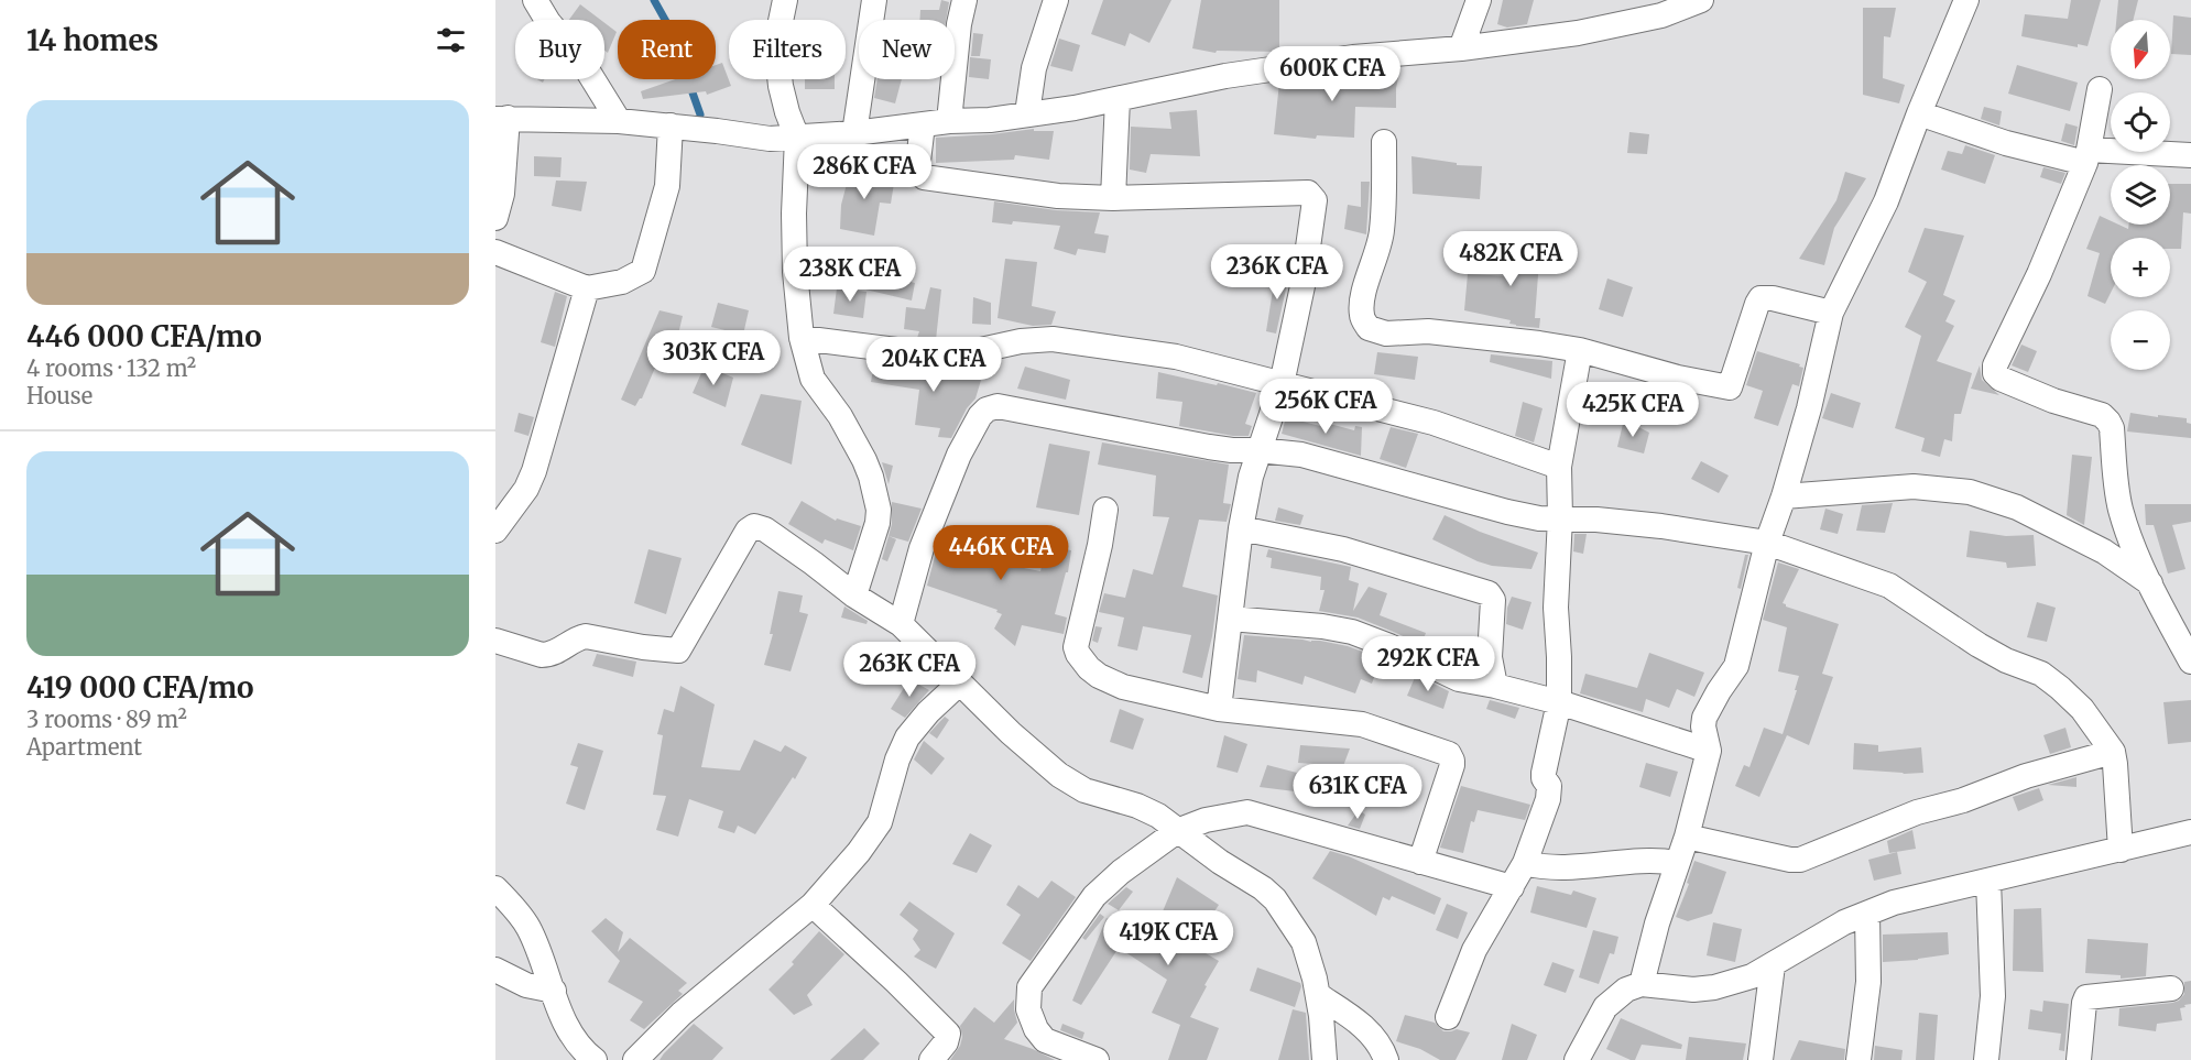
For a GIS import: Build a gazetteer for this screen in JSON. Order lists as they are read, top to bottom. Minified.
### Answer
{"north":"bottom","page":{"heading":"14 homes","map_buttons":["+","−"],"chip":["Buy","Rent","Filters","New"],"price":["600K CFA","286K CFA","482K CFA","236K CFA","238K CFA","303K CFA","204K CFA","256K CFA","425K CFA","446K CFA","292K CFA","263K CFA","631K CFA","419K CFA"],"list":[{"name":"446 000 CFA/mo","note":"4 rooms · 132 m² · House"},{"name":"419 000 CFA/mo","note":"3 rooms · 89 m² · Apartment"}]}}
